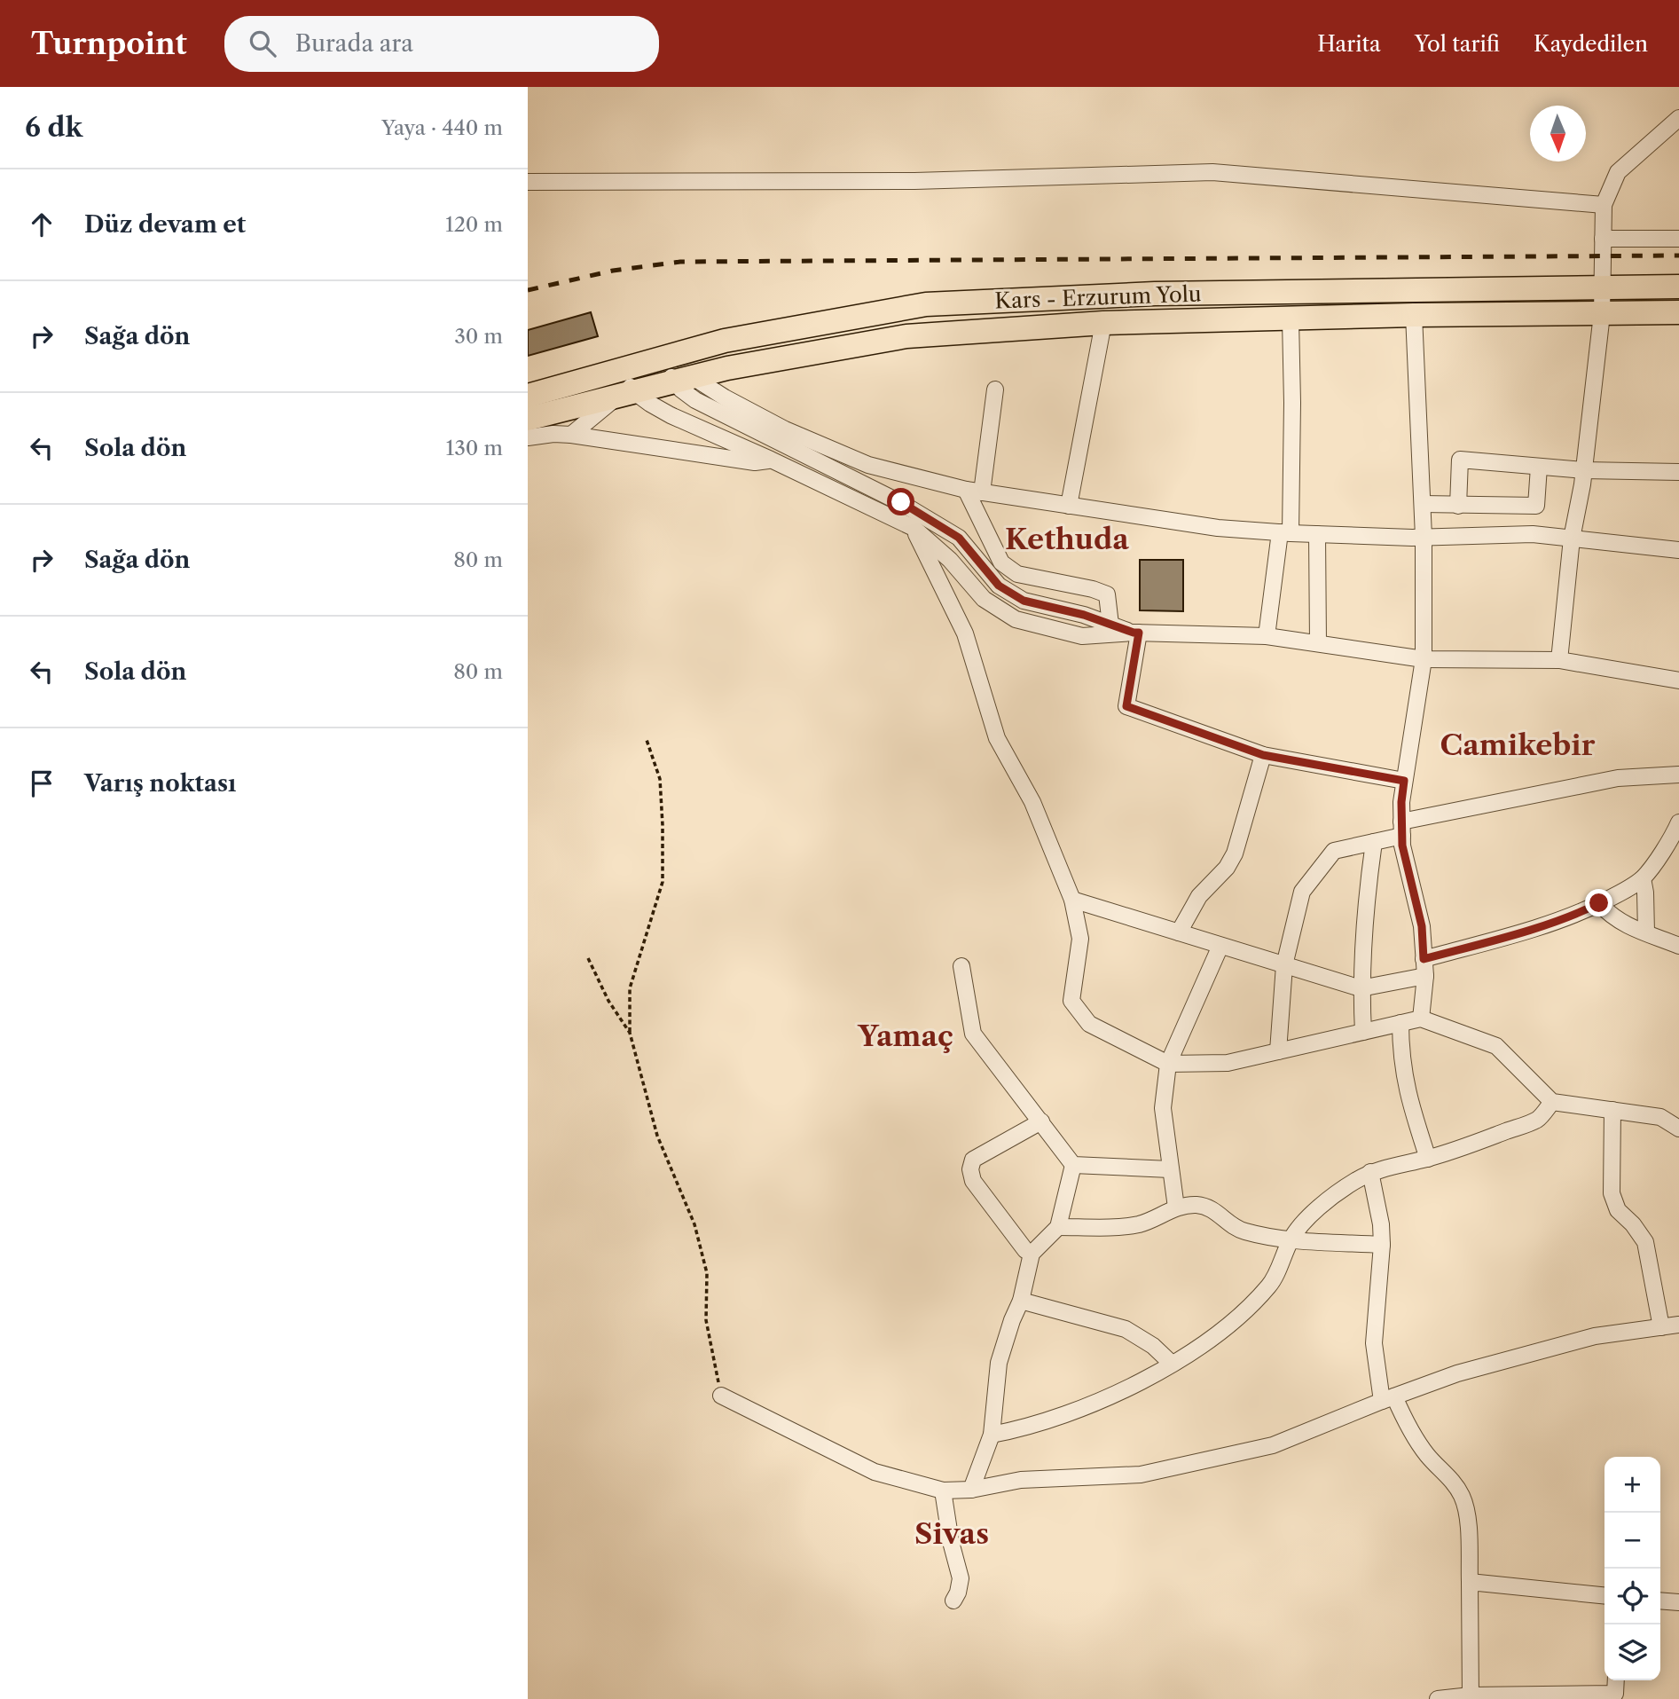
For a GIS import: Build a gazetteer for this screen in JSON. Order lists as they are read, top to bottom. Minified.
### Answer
{"streets":{"highway":["Kars - Erzurum Yolu"]},"districts":["Kethuda","Camikebir","Yamaç","Sivas"],"north":"bottom","page":{"header":"Turnpoint","search":"Burada ara","nav":["Harita","Yol tarifi","Kaydedilen"],"heading":["6 dk","Yaya · 440 m"],"list":[["Düz devam et","120 m"],["Sağa dön","30 m"],["Sola dön","130 m"],["Sağa dön","80 m"],["Sola dön","80 m"],"Varış noktası"],"map_buttons":["+","−"]}}
